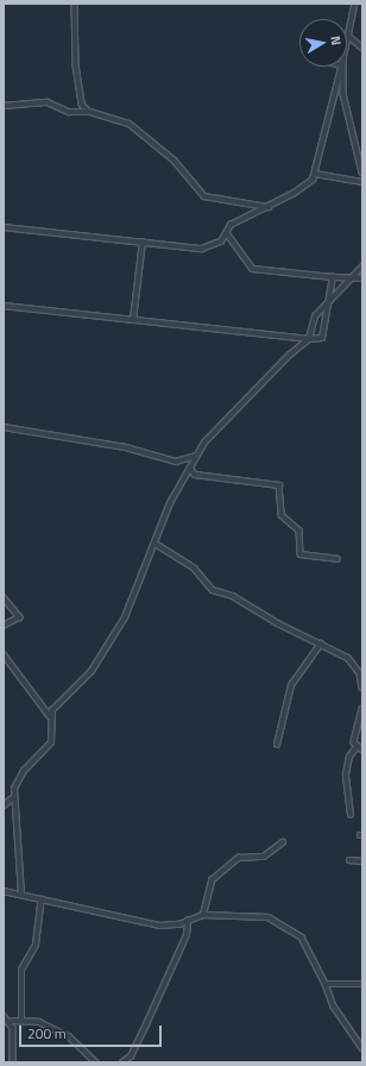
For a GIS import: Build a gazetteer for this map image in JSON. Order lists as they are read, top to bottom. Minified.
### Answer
{"scale_bar":"200 m","north":"right"}
